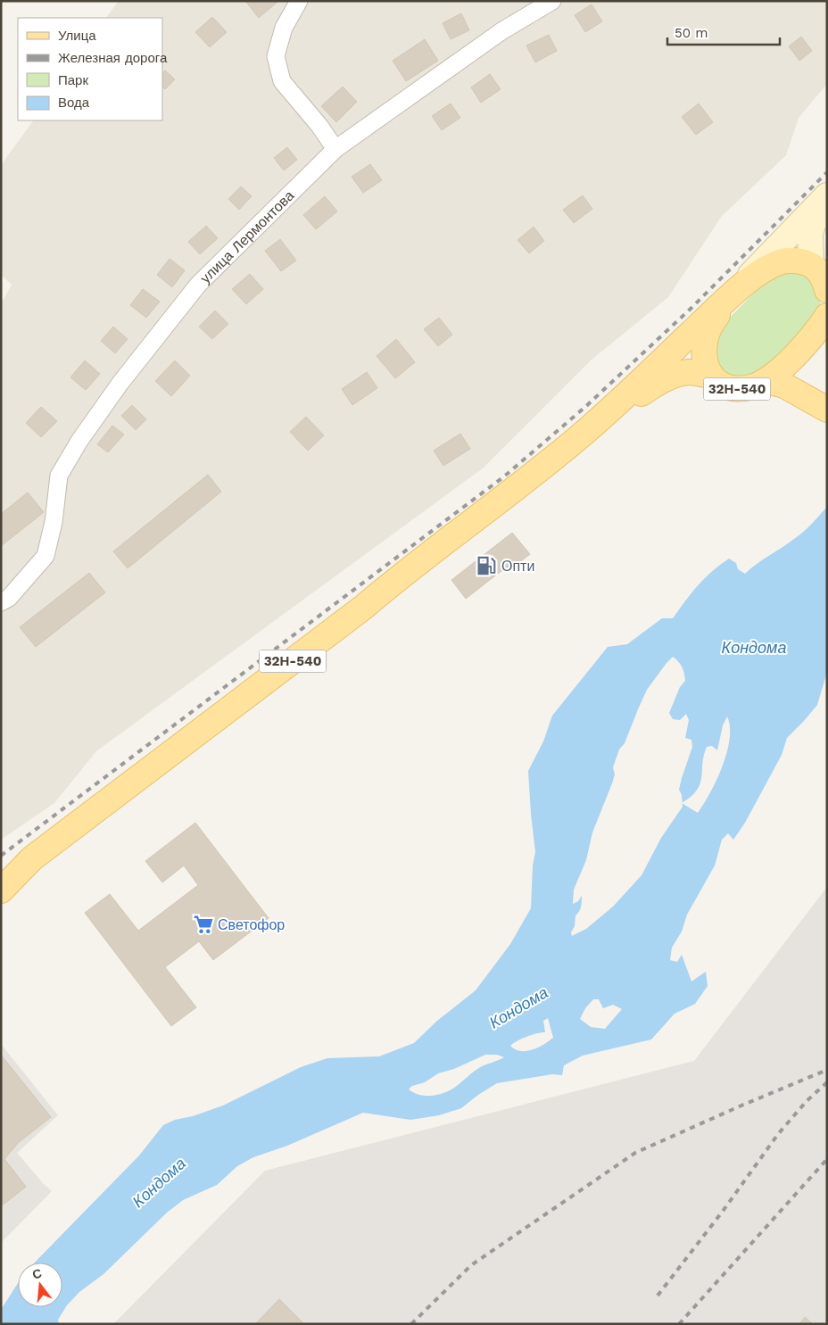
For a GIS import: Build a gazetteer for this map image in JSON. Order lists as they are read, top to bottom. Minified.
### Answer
{"streets":{"main road":["32Н-540"],"street":["улица Лермонтова"]},"water":["Кондома"],"places":{"fuel station":["Опти"],"supermarket":["Светофор"]},"legend":["Улица","Железная дорога","Парк","Вода"],"scale_bar":"50 m","north":"top"}
